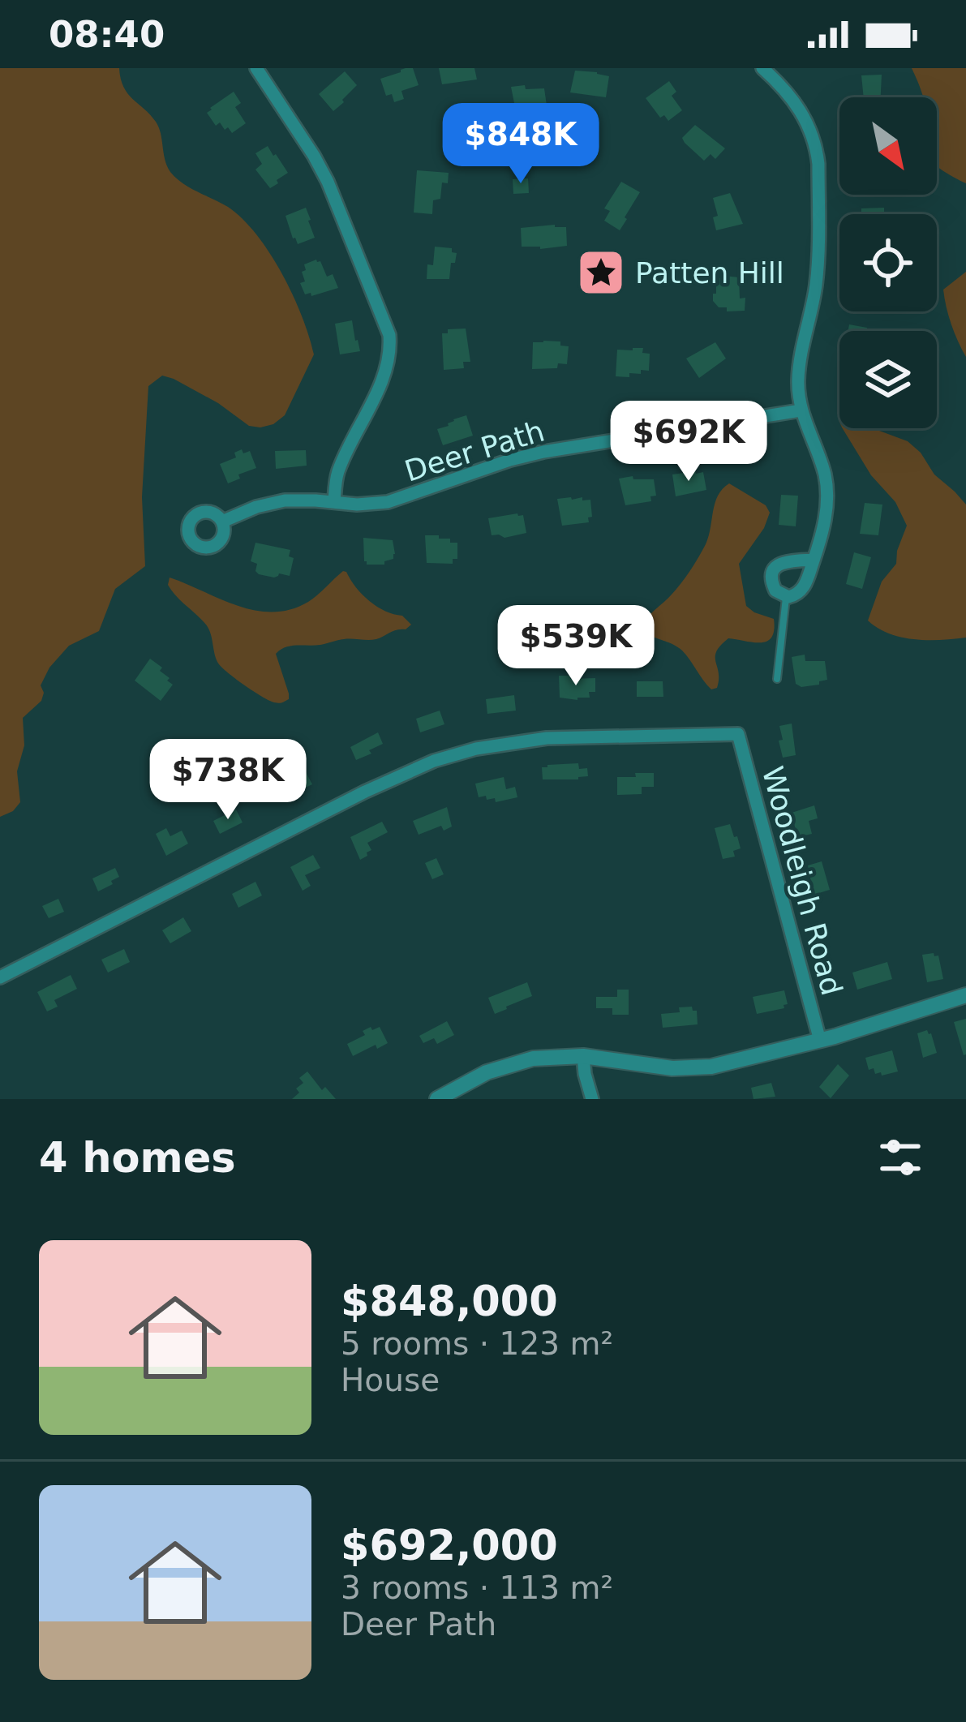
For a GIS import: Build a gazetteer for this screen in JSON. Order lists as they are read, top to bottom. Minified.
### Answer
{"streets":{"street":["Deer Path","Woodleigh Road"]},"places":{"place":["Patten Hill"]},"north":"bottom right","page":{"status":"08:40","price":["$848K","$692K","$539K","$738K"],"heading":"4 homes","list":[{"name":"$848,000","note":"5 rooms · 123 m² · House"},{"name":"$692,000","note":"3 rooms · 113 m² · Deer Path"}]}}
